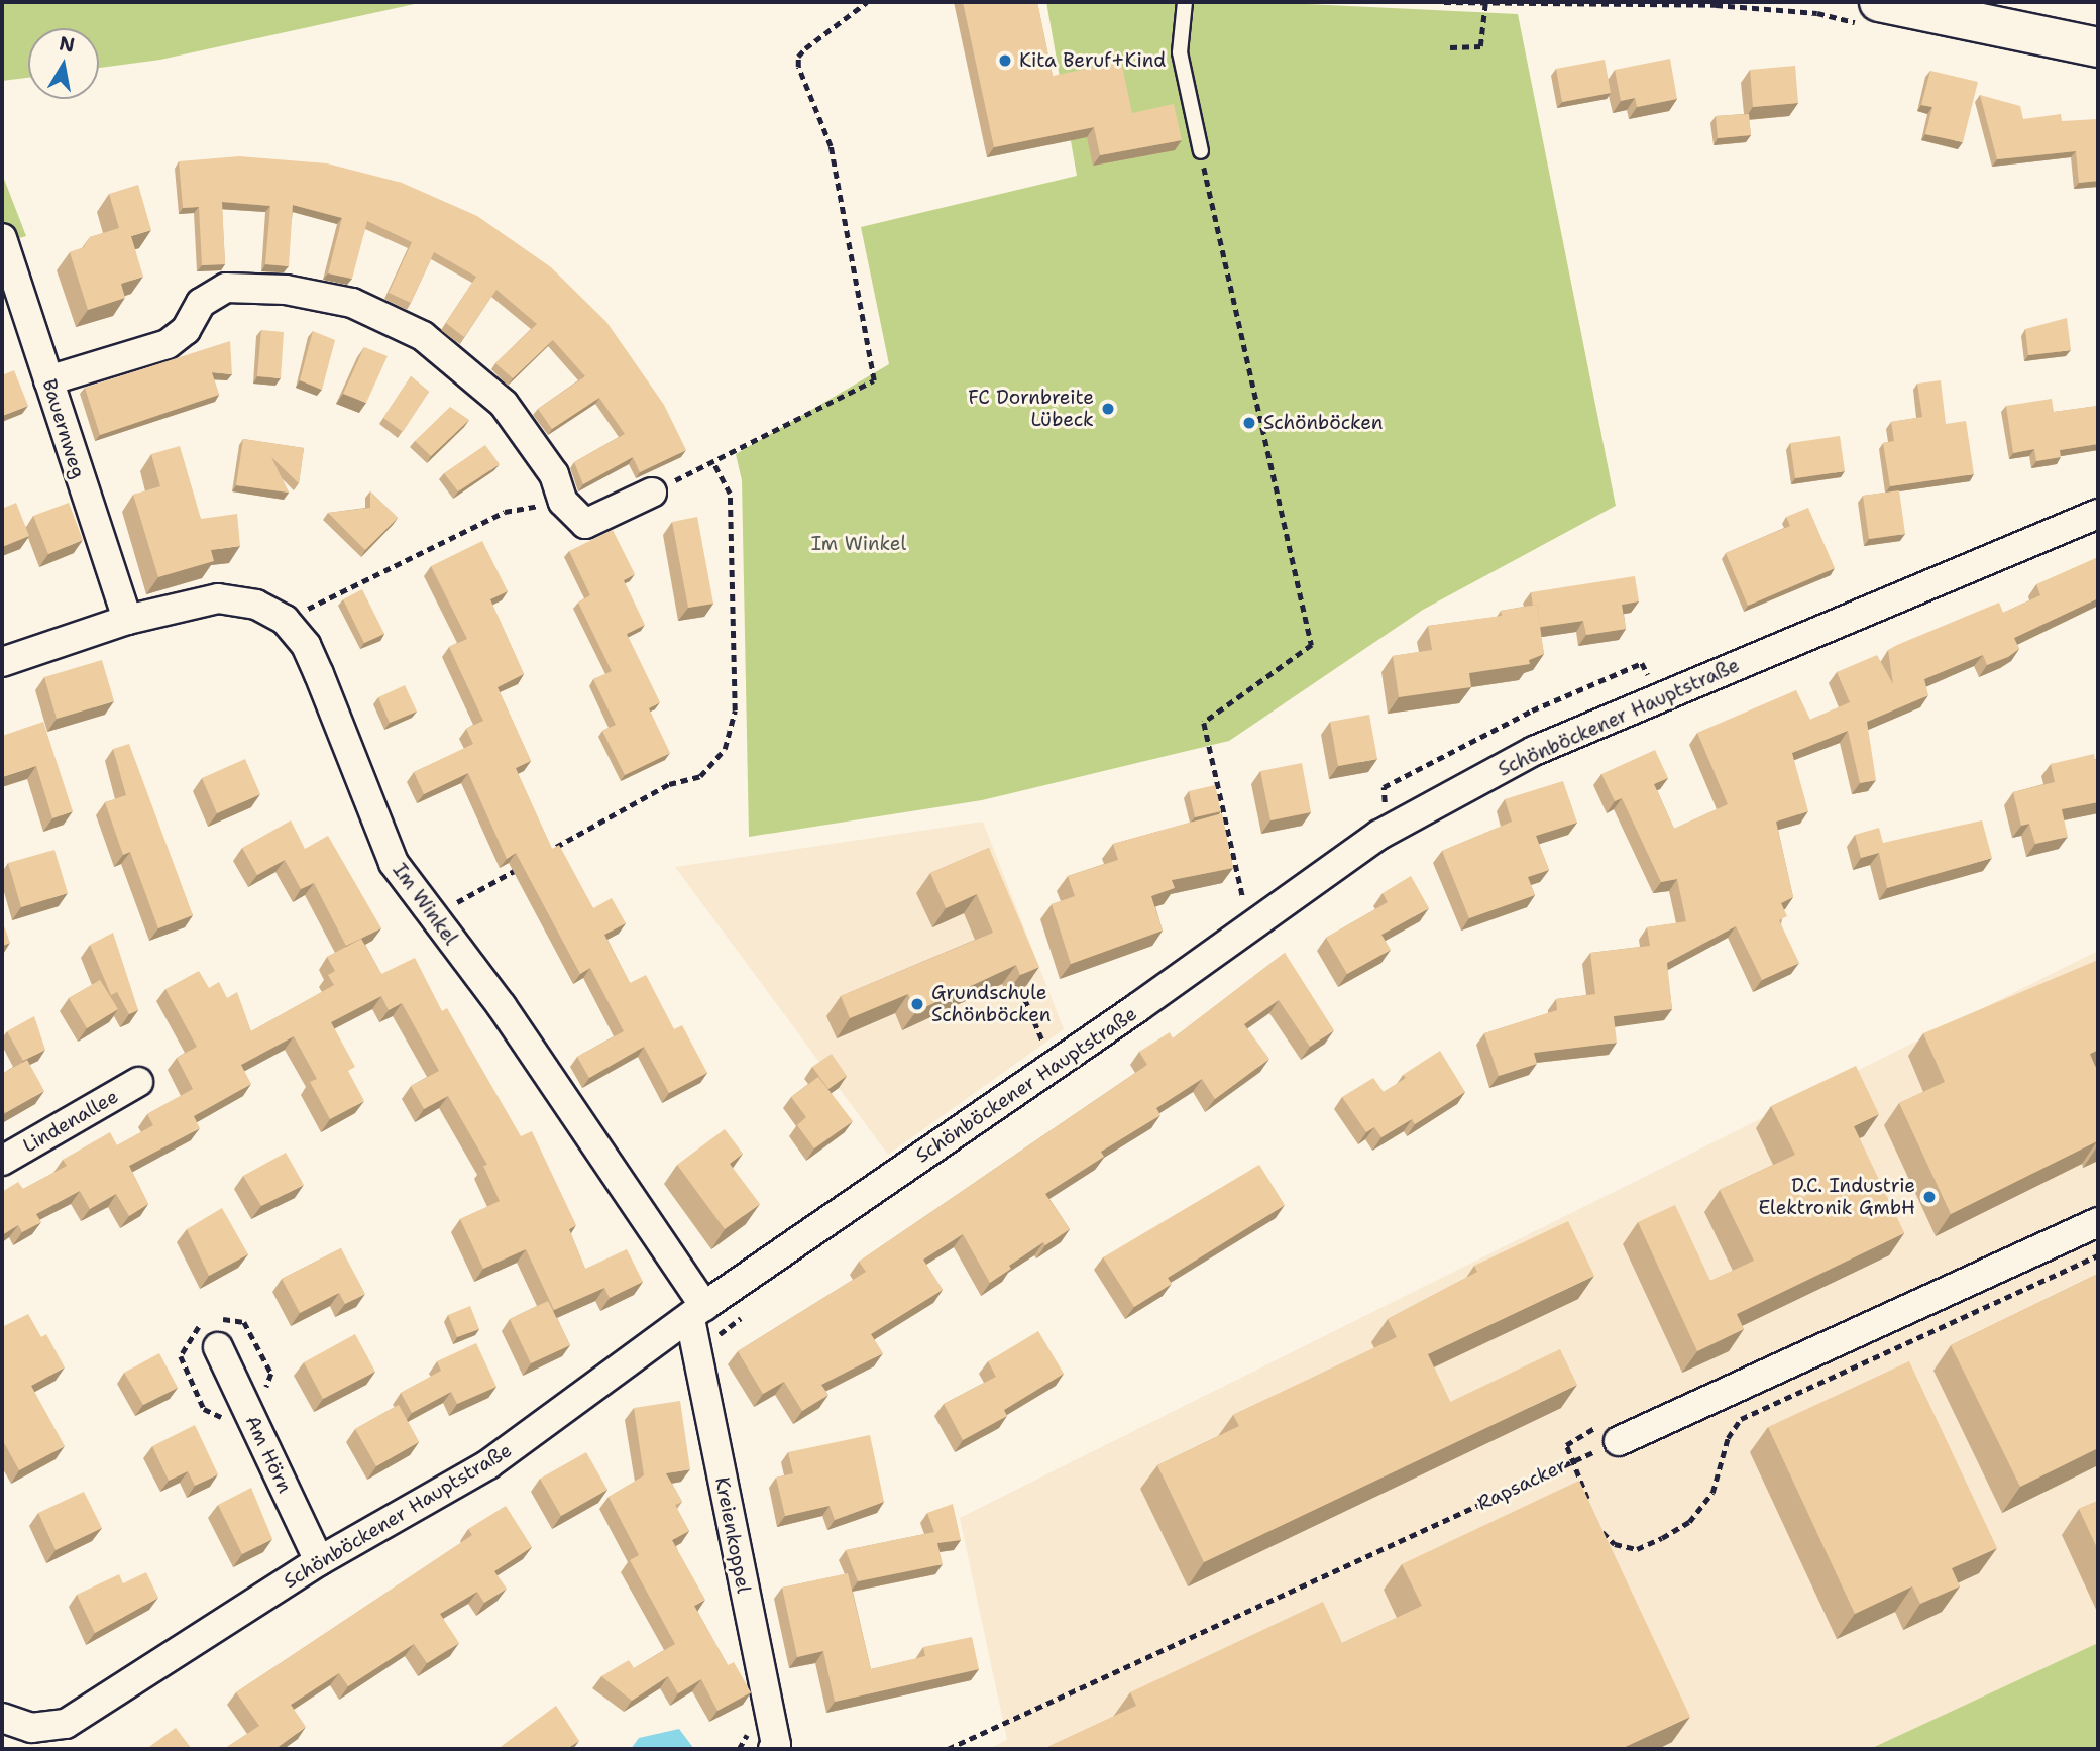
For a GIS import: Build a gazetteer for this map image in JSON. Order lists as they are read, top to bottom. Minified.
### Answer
{"streets":{"street":["Bauernweg","Schönböckener Hauptstraße","Im Winkel","Lindenallee","Am Hörn","Kreienkoppel"],"path":["Rapsacker"]},"crossings":[["Bauernweg","Im Winkel"],["Schönböckener Hauptstraße","Im Winkel"],["Schönböckener Hauptstraße","Am Hörn"],["Schönböckener Hauptstraße","Kreienkoppel"],["Im Winkel","Kreienkoppel"]],"parks":["Im Winkel"],"places":["Kita Beruf+Kind","FC Dornbreite Lübeck","Schönböcken","Grundschule Schönböcken","D.C. Industrie Elektronik GmbH"],"north":"top"}
